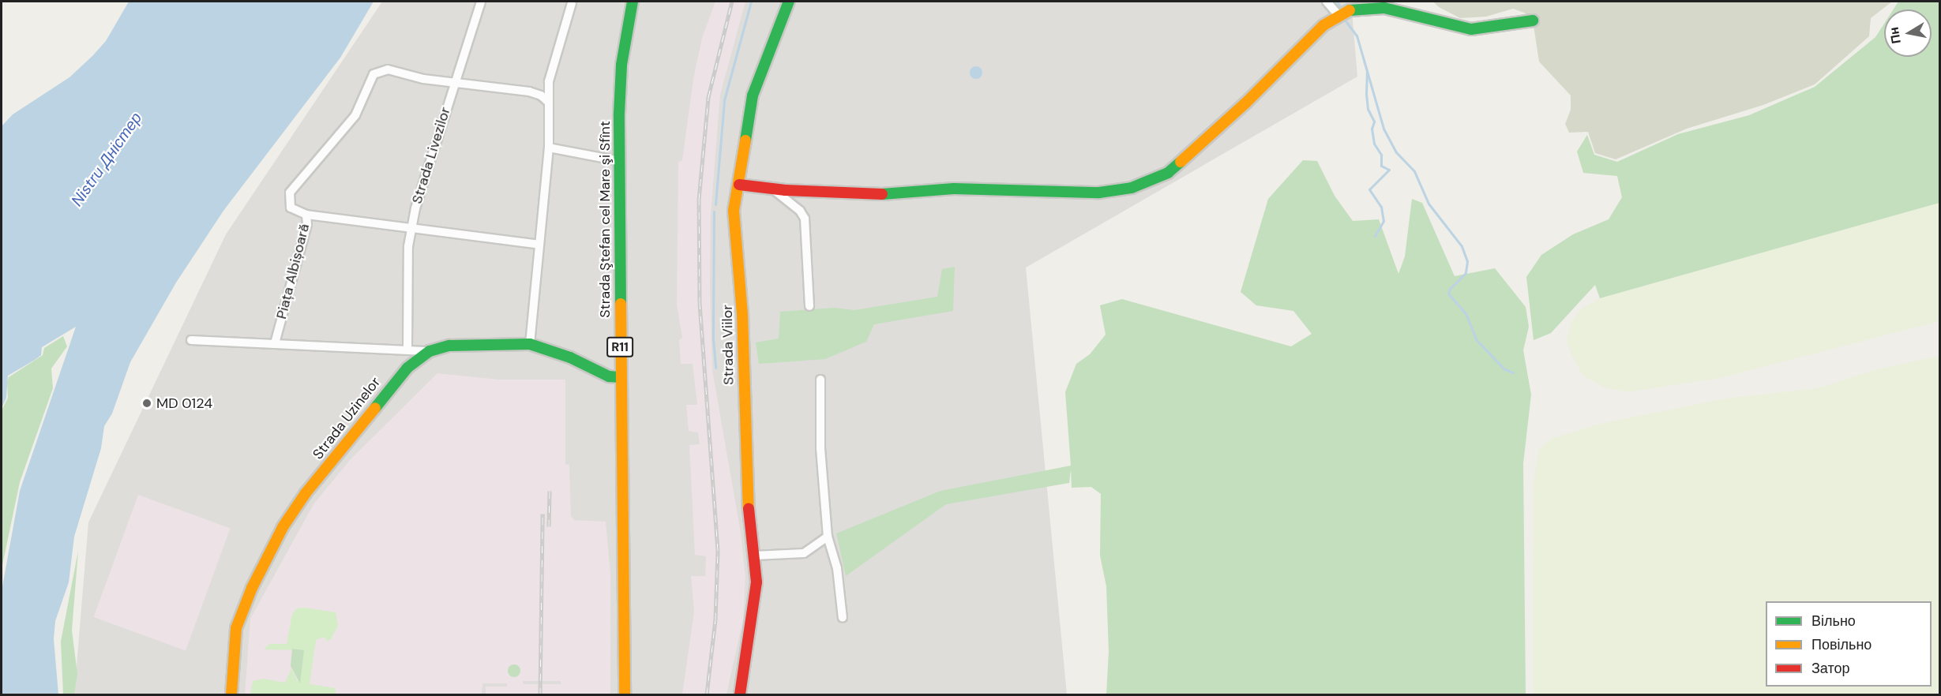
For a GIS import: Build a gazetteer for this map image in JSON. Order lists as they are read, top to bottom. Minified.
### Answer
{"streets":{"street":["Strada Livezilor","Strada Ştefan cel Mare şi Sfînt","Piața Albișoară","Strada Viilor","R11","Strada Uzinelor"]},"crossings":[["Strada Livezilor","Piața Albișoară"],["Strada Ştefan cel Mare şi Sfînt","Strada Uzinelor"]],"water":["Nistru Дністер"],"places":["MD 0124"],"legend":["Вільно","Повільно","Затор"],"north":"left"}
